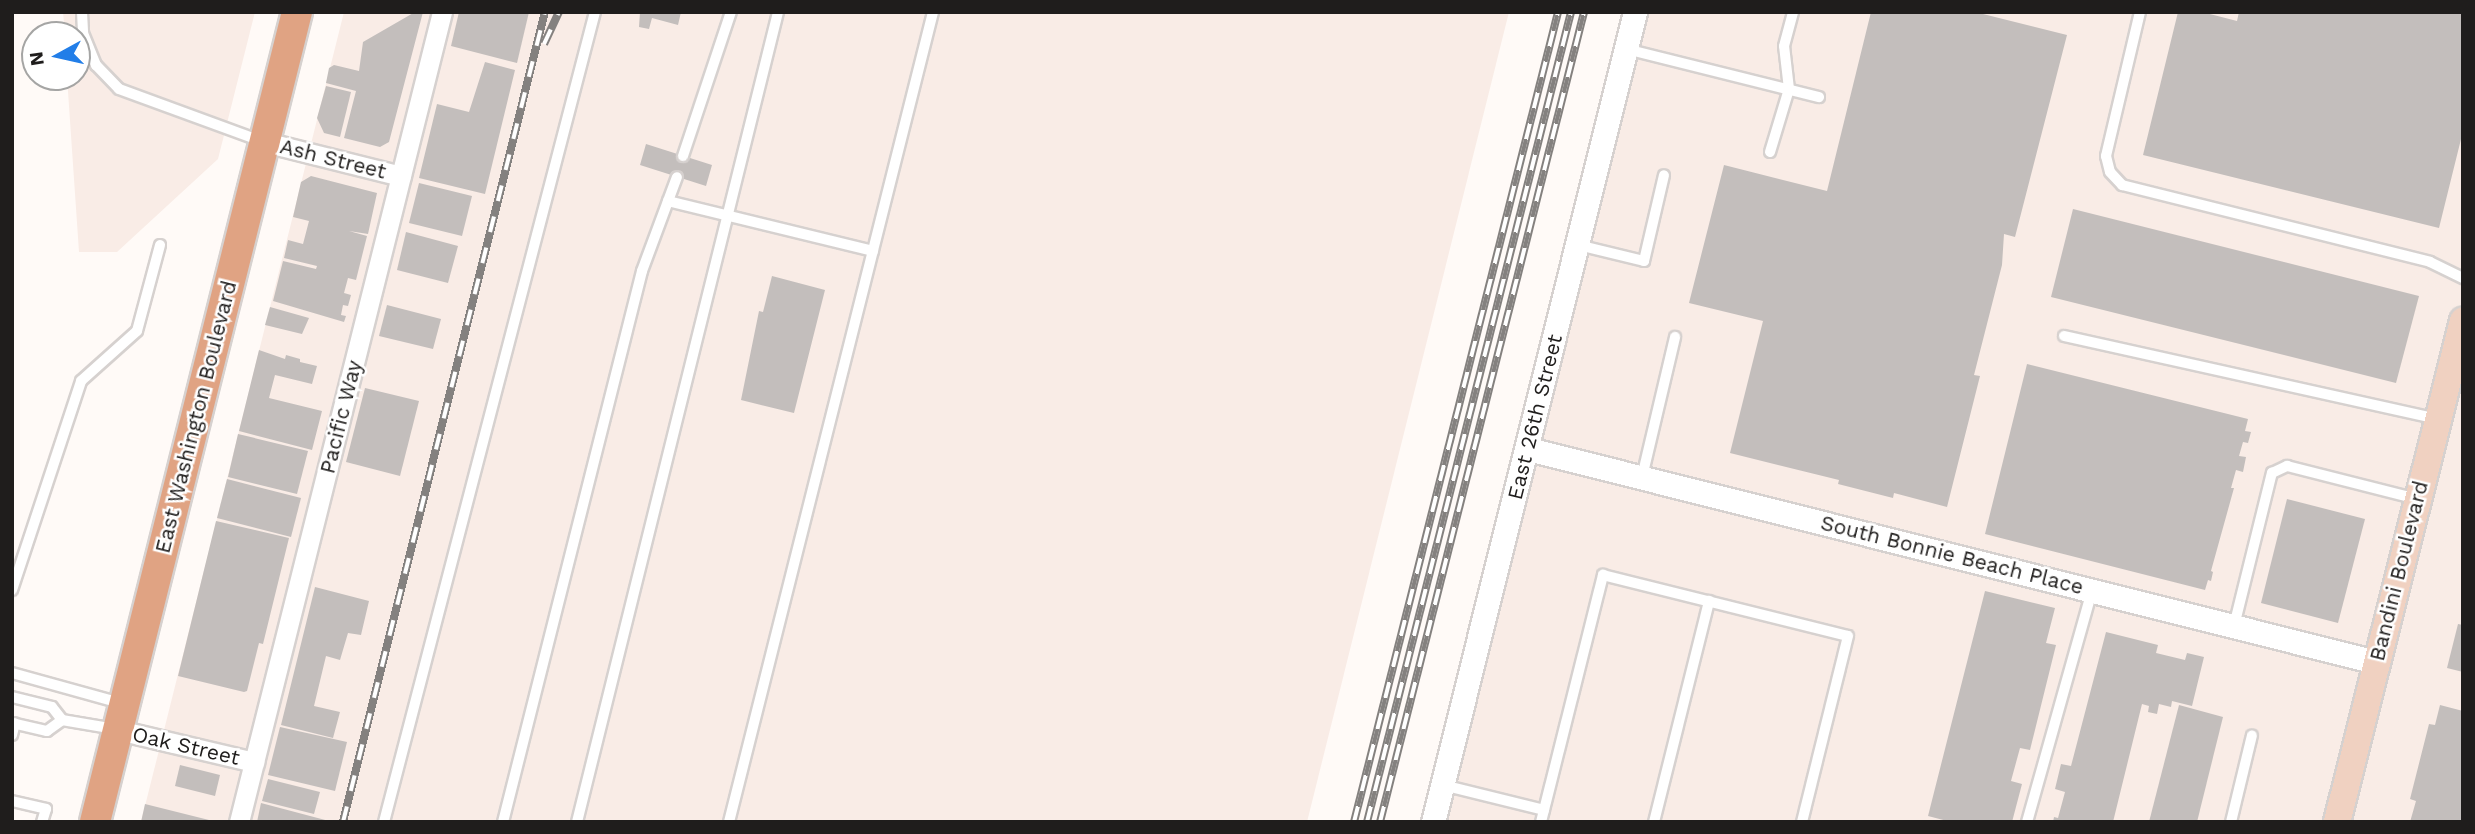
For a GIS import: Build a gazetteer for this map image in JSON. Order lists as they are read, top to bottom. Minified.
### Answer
{"streets":{"main road":["East Washington Boulevard","Bandini Boulevard"],"street":["Ash Street","Pacific Way","East 26th Street","South Bonnie Beach Place","Oak Street"]},"crossings":[["Ash Street","East Washington Boulevard"],["Ash Street","Pacific Way"],["East Washington Boulevard","Oak Street"],["Pacific Way","Oak Street"],["East 26th Street","South Bonnie Beach Place"],["South Bonnie Beach Place","Bandini Boulevard"]],"north":"left"}
